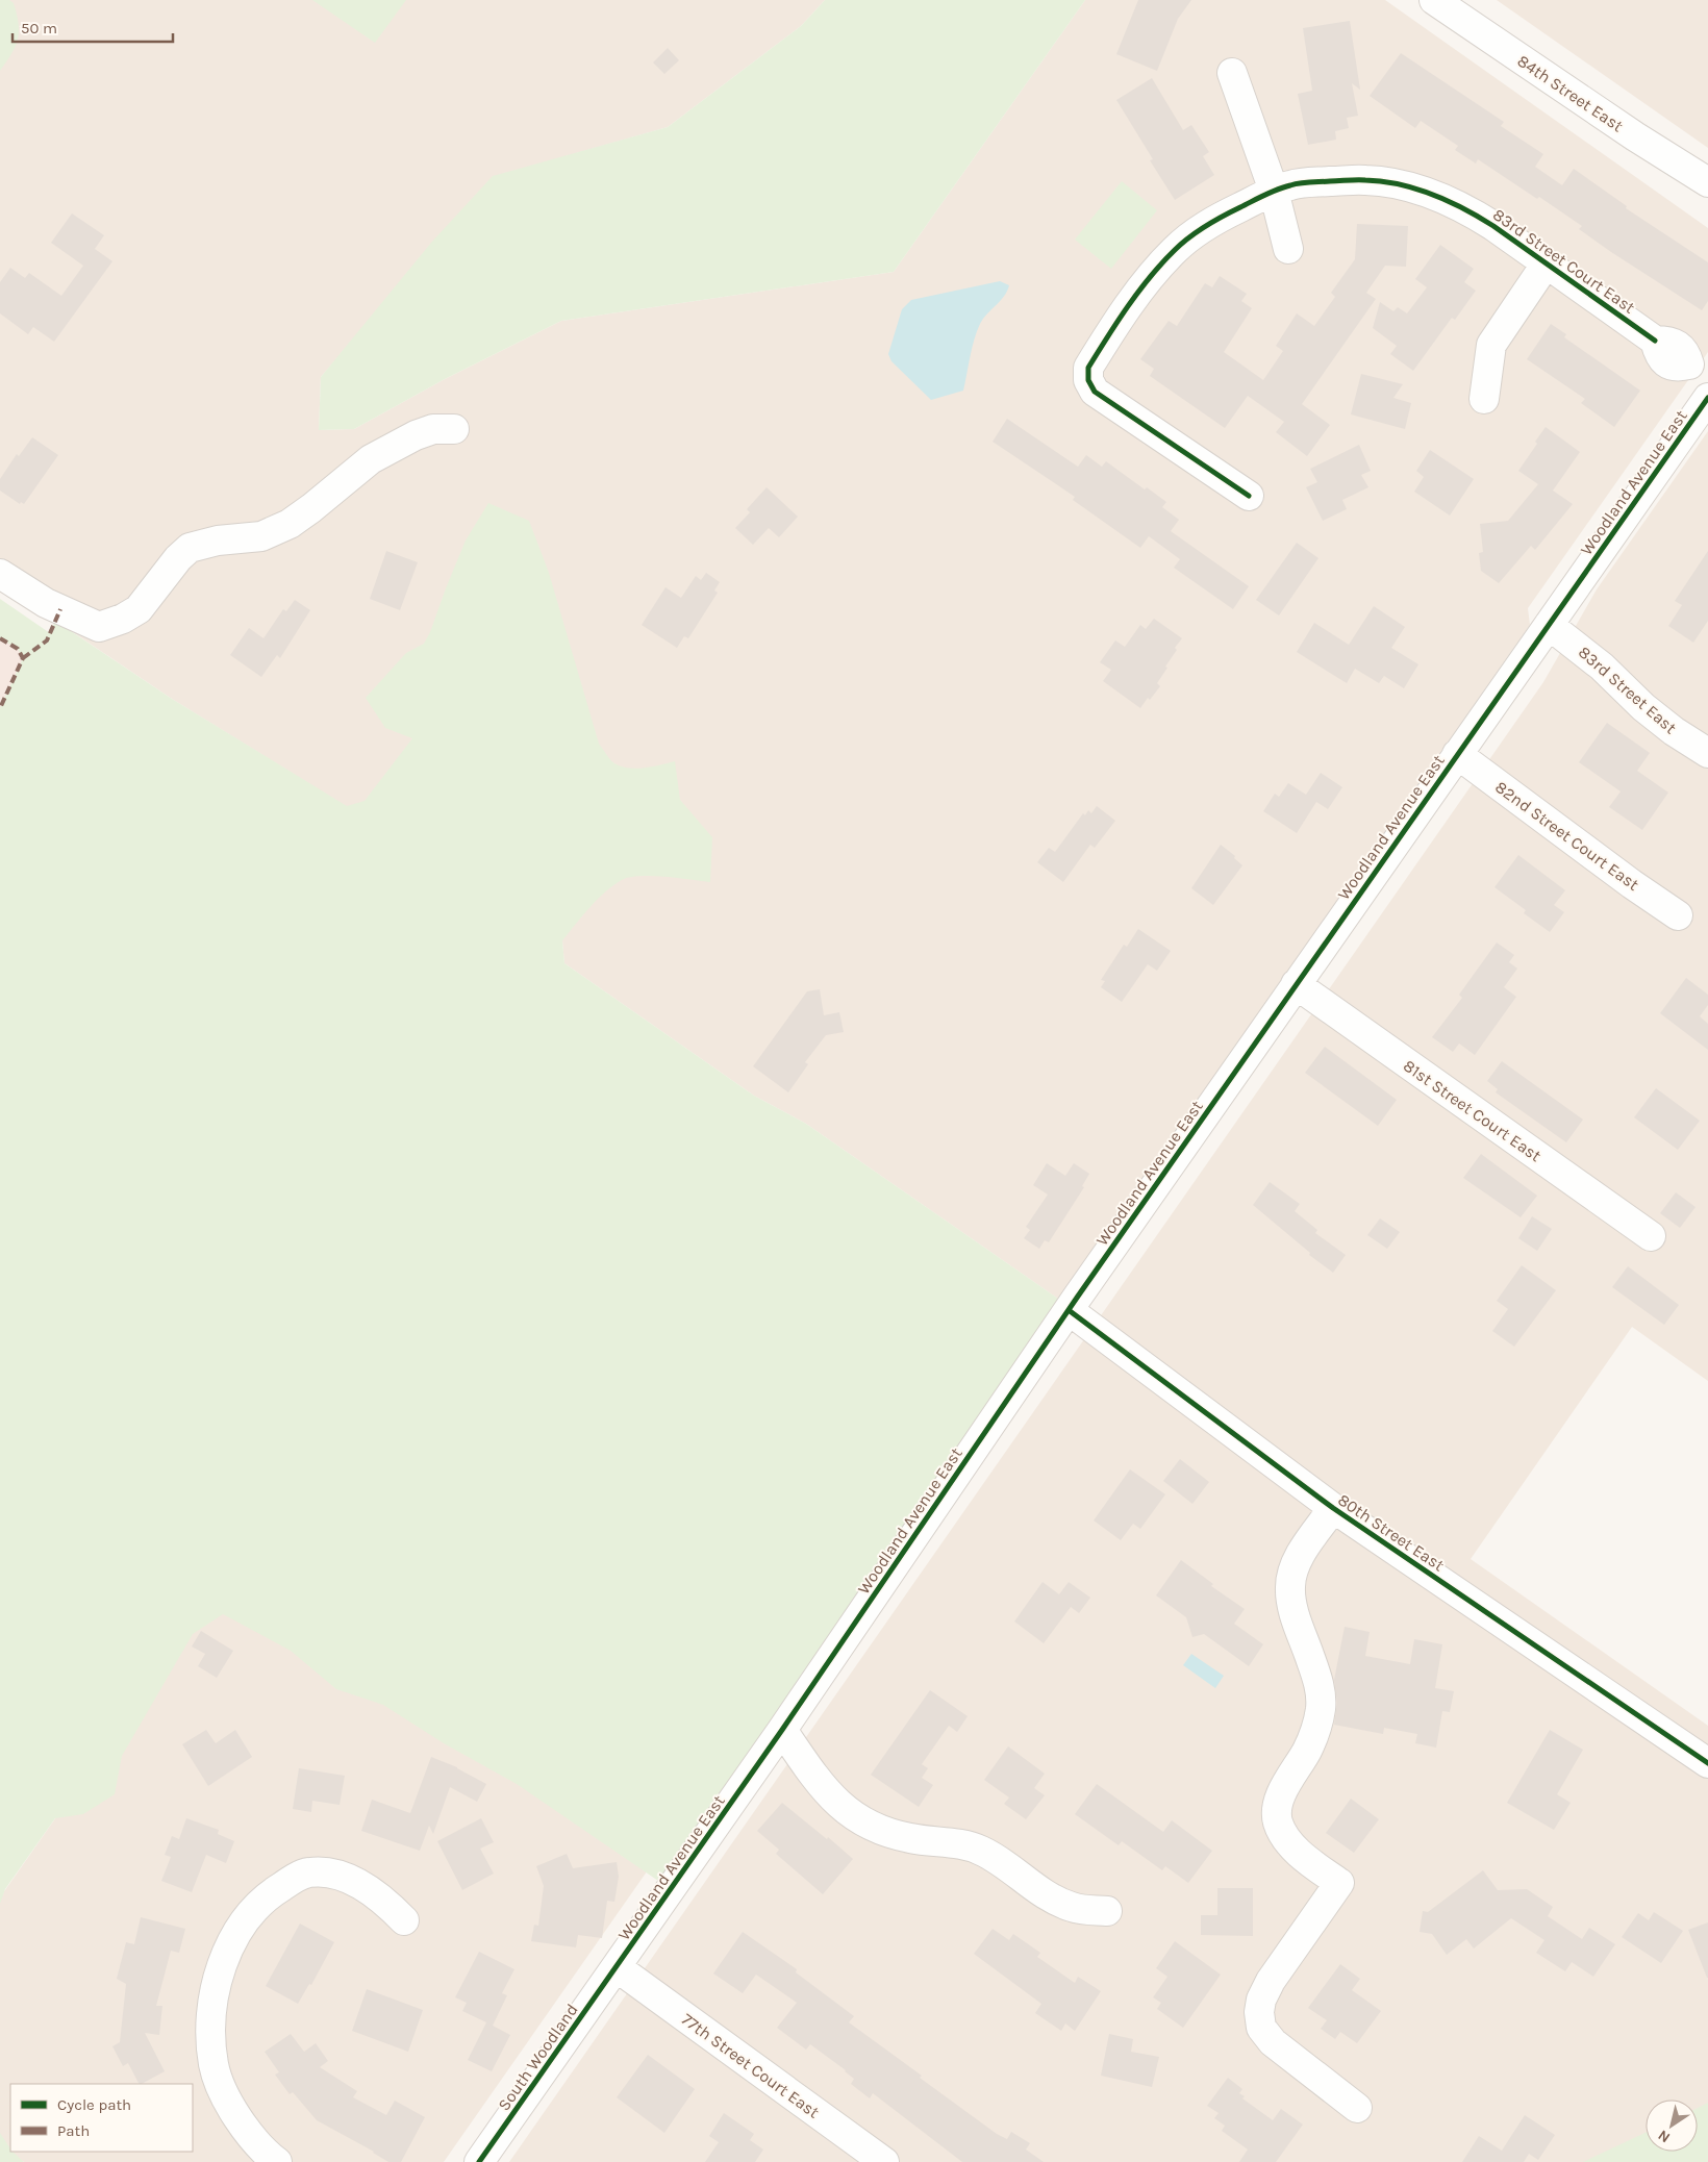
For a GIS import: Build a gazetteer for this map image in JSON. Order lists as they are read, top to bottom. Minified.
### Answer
{"streets":{"street":["84th Street East","83rd Street Court East","Woodland Avenue East","83rd Street East","82nd Street Court East","81st Street Court East","80th Street East","South Woodland","77th Street Court East"]},"crossings":[["Woodland Avenue East","83rd Street East"],["Woodland Avenue East","82nd Street Court East"],["Woodland Avenue East","81st Street Court East"],["Woodland Avenue East","80th Street East"],["Woodland Avenue East","South Woodland"],["Woodland Avenue East","77th Street Court East"],["South Woodland","77th Street Court East"]],"legend":["Cycle path","Path"],"scale_bar":"50 m","north":"bottom left"}
